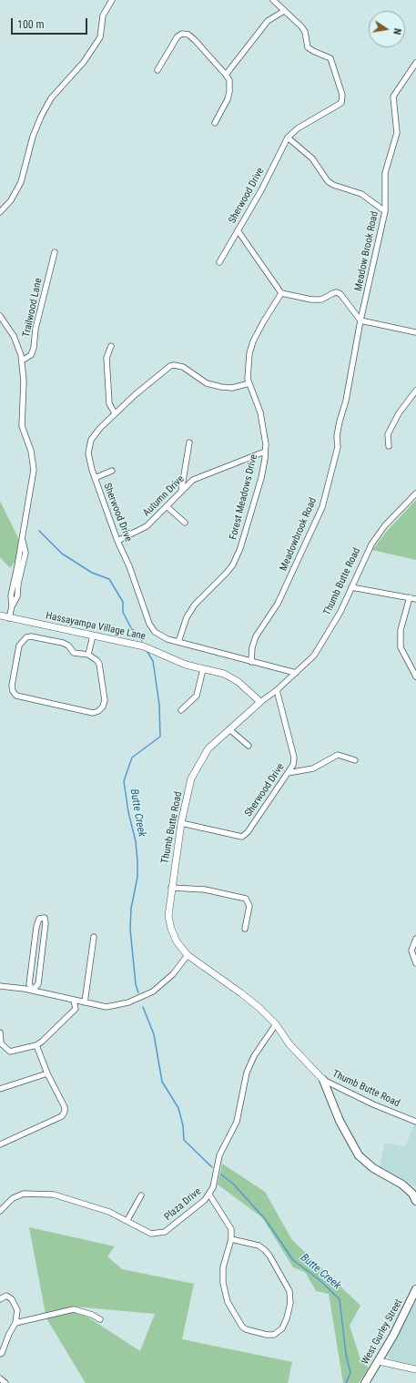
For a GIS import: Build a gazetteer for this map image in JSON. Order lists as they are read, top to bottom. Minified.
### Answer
{"streets":{"main road":["West Gurley Street"],"street":["Sherwood Drive","Meadow Brook Road","Trailwood Lane","Autumn Drive","Forest Meadows Drive","Meadowbrook Road","Thumb Butte Road","Hassayampa Village Lane","Plaza Drive"]},"crossings":[["Sherwood Drive","Autumn Drive"],["Sherwood Drive","Forest Meadows Drive"],["Sherwood Drive","Meadowbrook Road"],["Sherwood Drive","Thumb Butte Road"],["Meadow Brook Road","Meadowbrook Road"],["Autumn Drive","Forest Meadows Drive"],["Thumb Butte Road","Hassayampa Village Lane"],["Thumb Butte Road","Plaza Drive"]],"water":["Butte Creek"],"scale_bar":"100 m","north":"right"}
